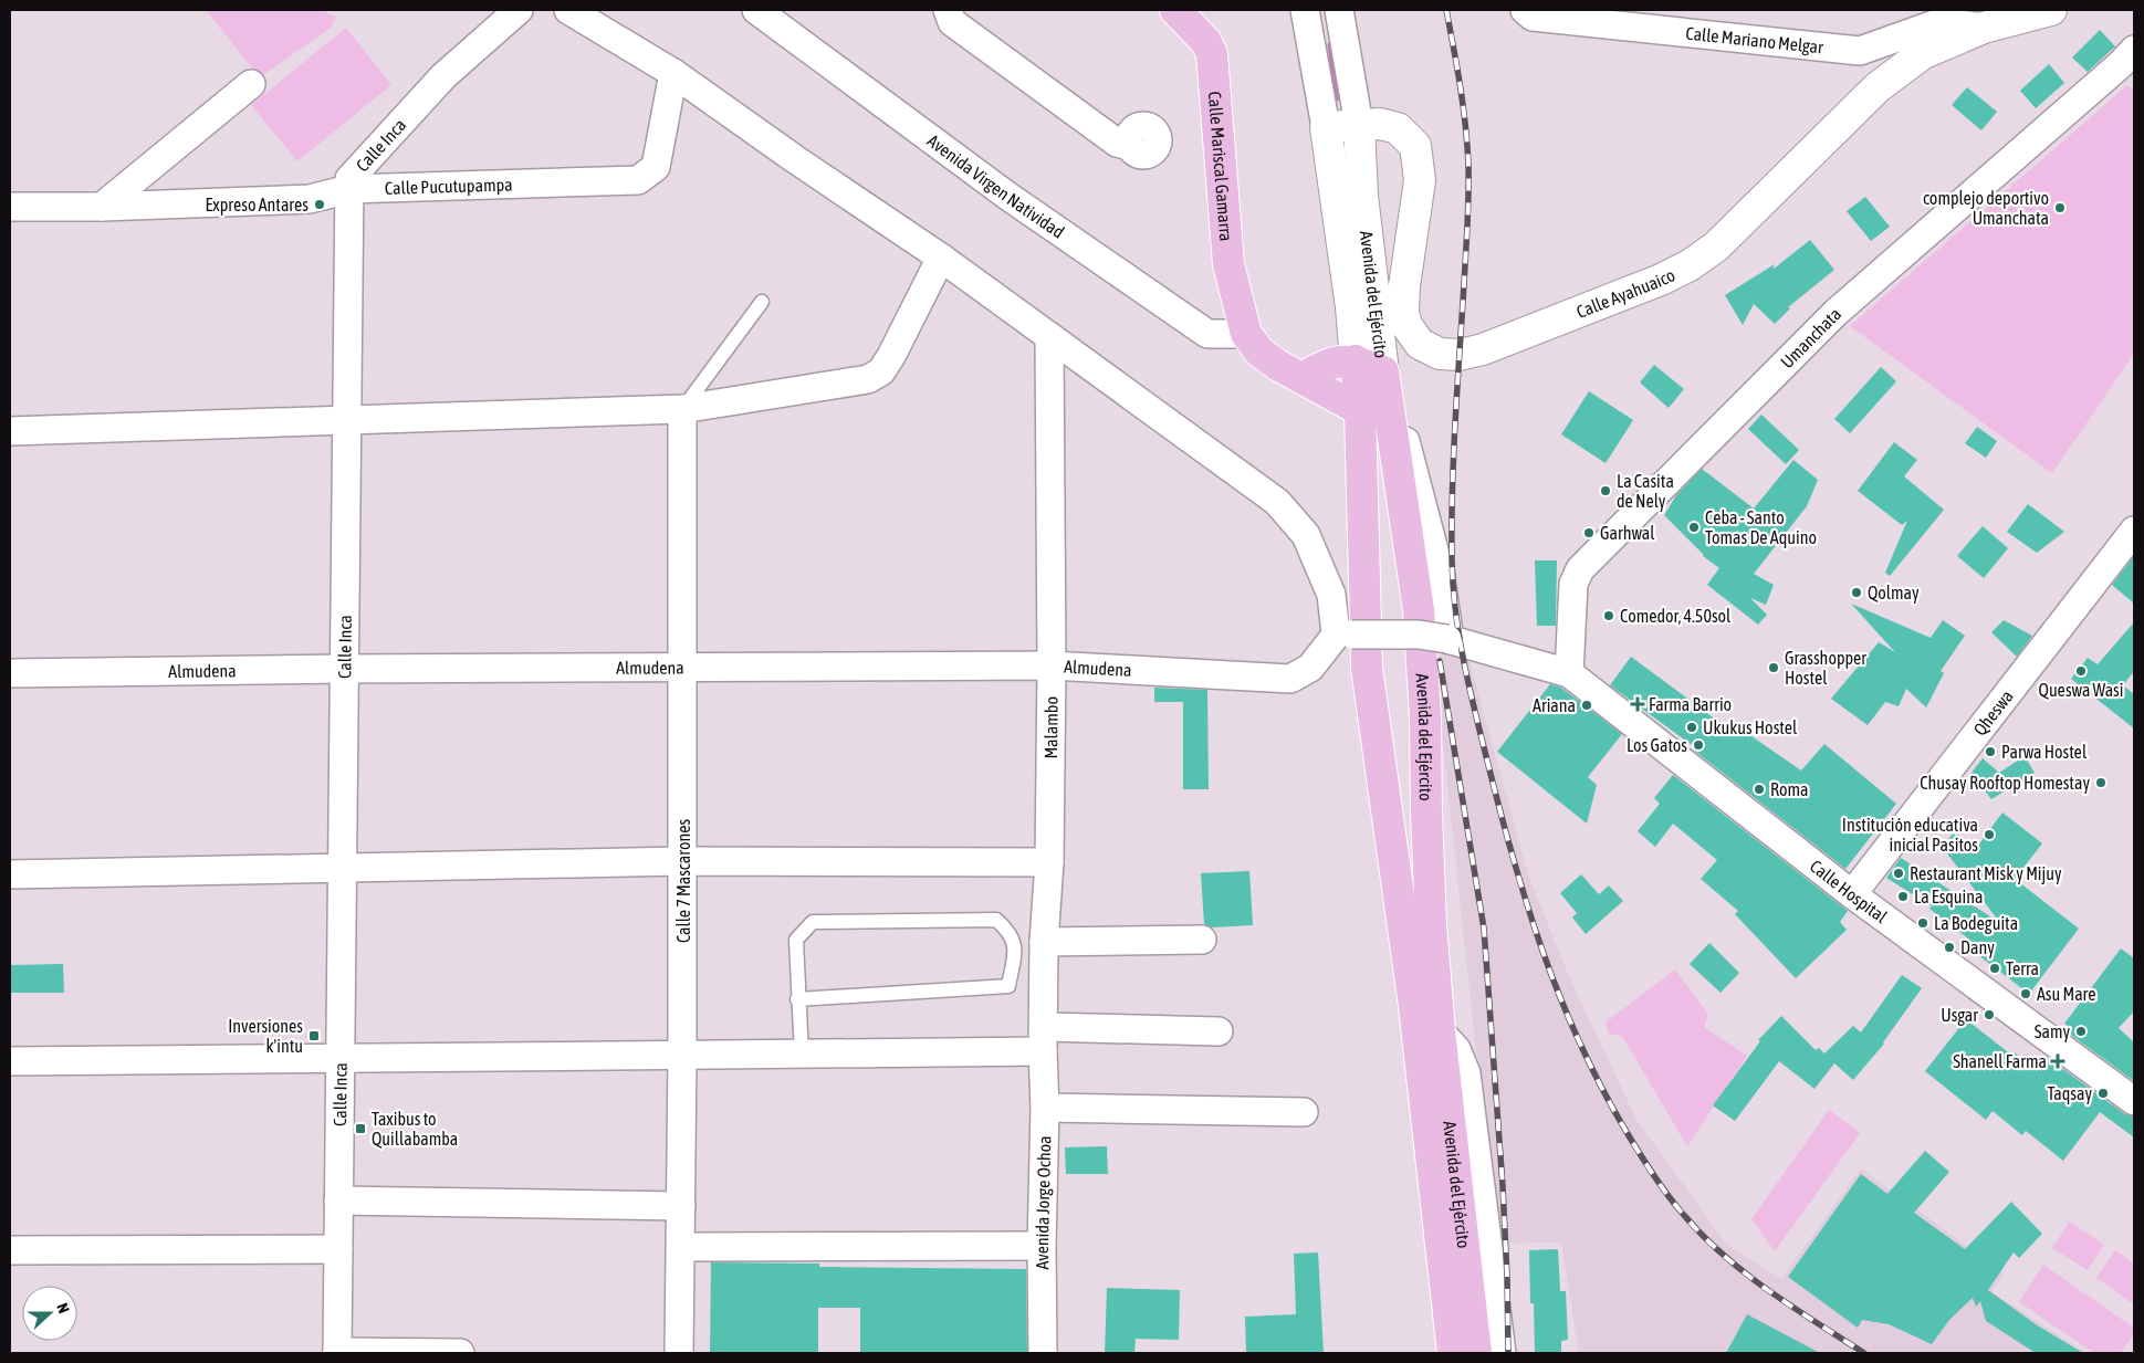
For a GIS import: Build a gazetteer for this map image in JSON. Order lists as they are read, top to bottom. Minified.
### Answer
{"streets":{"main road":["Calle Mariscal Gamarra","Calle Ayahuaico","Avenida del Ejército"],"street":["Calle Mariano Melgar","Calle Inca","Calle Pucutupampa","Avenida Virgen Natividad","Umanchata","Almudena","Qheswa","Malambo","Calle 7 Mascarones","Calle Hospital","Avenida Jorge Ochoa"]},"crossings":[["Calle Mariano Melgar","Calle Ayahuaico"],["Calle Inca","Calle Pucutupampa"],["Calle Inca","Almudena"],["Calle Mariscal Gamarra","Avenida Virgen Natividad"],["Calle Ayahuaico","Avenida del Ejército"],["Umanchata","Calle Hospital"],["Almudena","Malambo"],["Almudena","Calle 7 Mascarones"],["Qheswa","Calle Hospital"],["Malambo","Avenida Jorge Ochoa"]],"places":{"other":["Expreso Antares","complejo deportivo Umanchata","La Casita de Nely","Ceba - Santo Tomas De Aquino","Garhwal","Qolmay","Comedor, 4.50sol","Grasshopper Hostel","Queswa Wasi","Ariana","Ukukus Hostel","Los Gatos","Parwa Hostel","Chusay Rooftop Homestay","Roma","Institución educativa inicial Pasitos","Restaurant Misk y Mijuy","La Esquina","La Bodeguita","Dany","Terra","Asu Mare","Usgar","Samy","Taqsay"],"health":["Farma Barrio","Shanell Farma"],"transit":["Inversiones k'intu","Taxibus to Quillabamba"]},"north":"right"}
